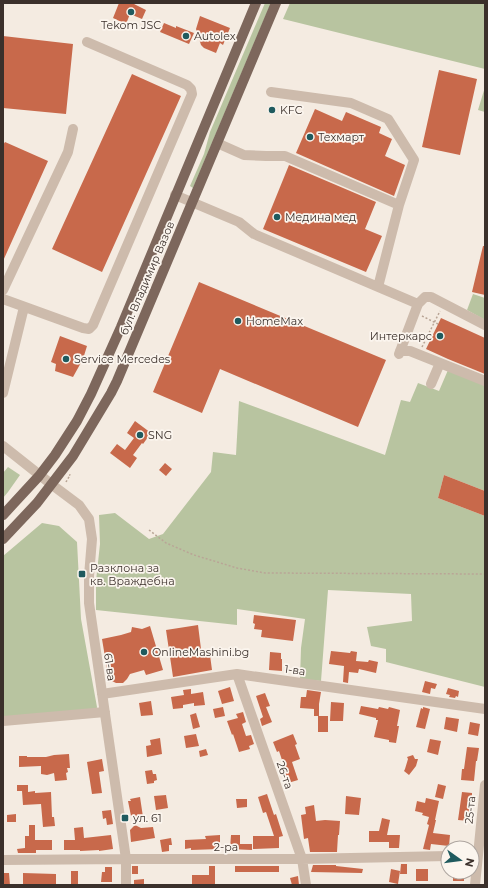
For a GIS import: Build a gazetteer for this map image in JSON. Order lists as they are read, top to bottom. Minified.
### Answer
{"streets":{"main road":["бул. Владимир Вазов"],"street":["61-ва","1-ва","26-та","25-та","2-ра"]},"crossings":[["бул. Владимир Вазов","61-ва"],["61-ва","1-ва"],["61-ва","2-ра"],["1-ва","26-та"],["26-та","2-ра"]],"places":{"other":["Tekom JSC","Autolex","KFC","Техмарт","Медина мед","HomeMax","Интеркарс","Service Mercedes","SNG","ОnlineMashini.bg"],"transit":["Разклона за кв. Враждебна","ул. 61"]},"north":"right"}
